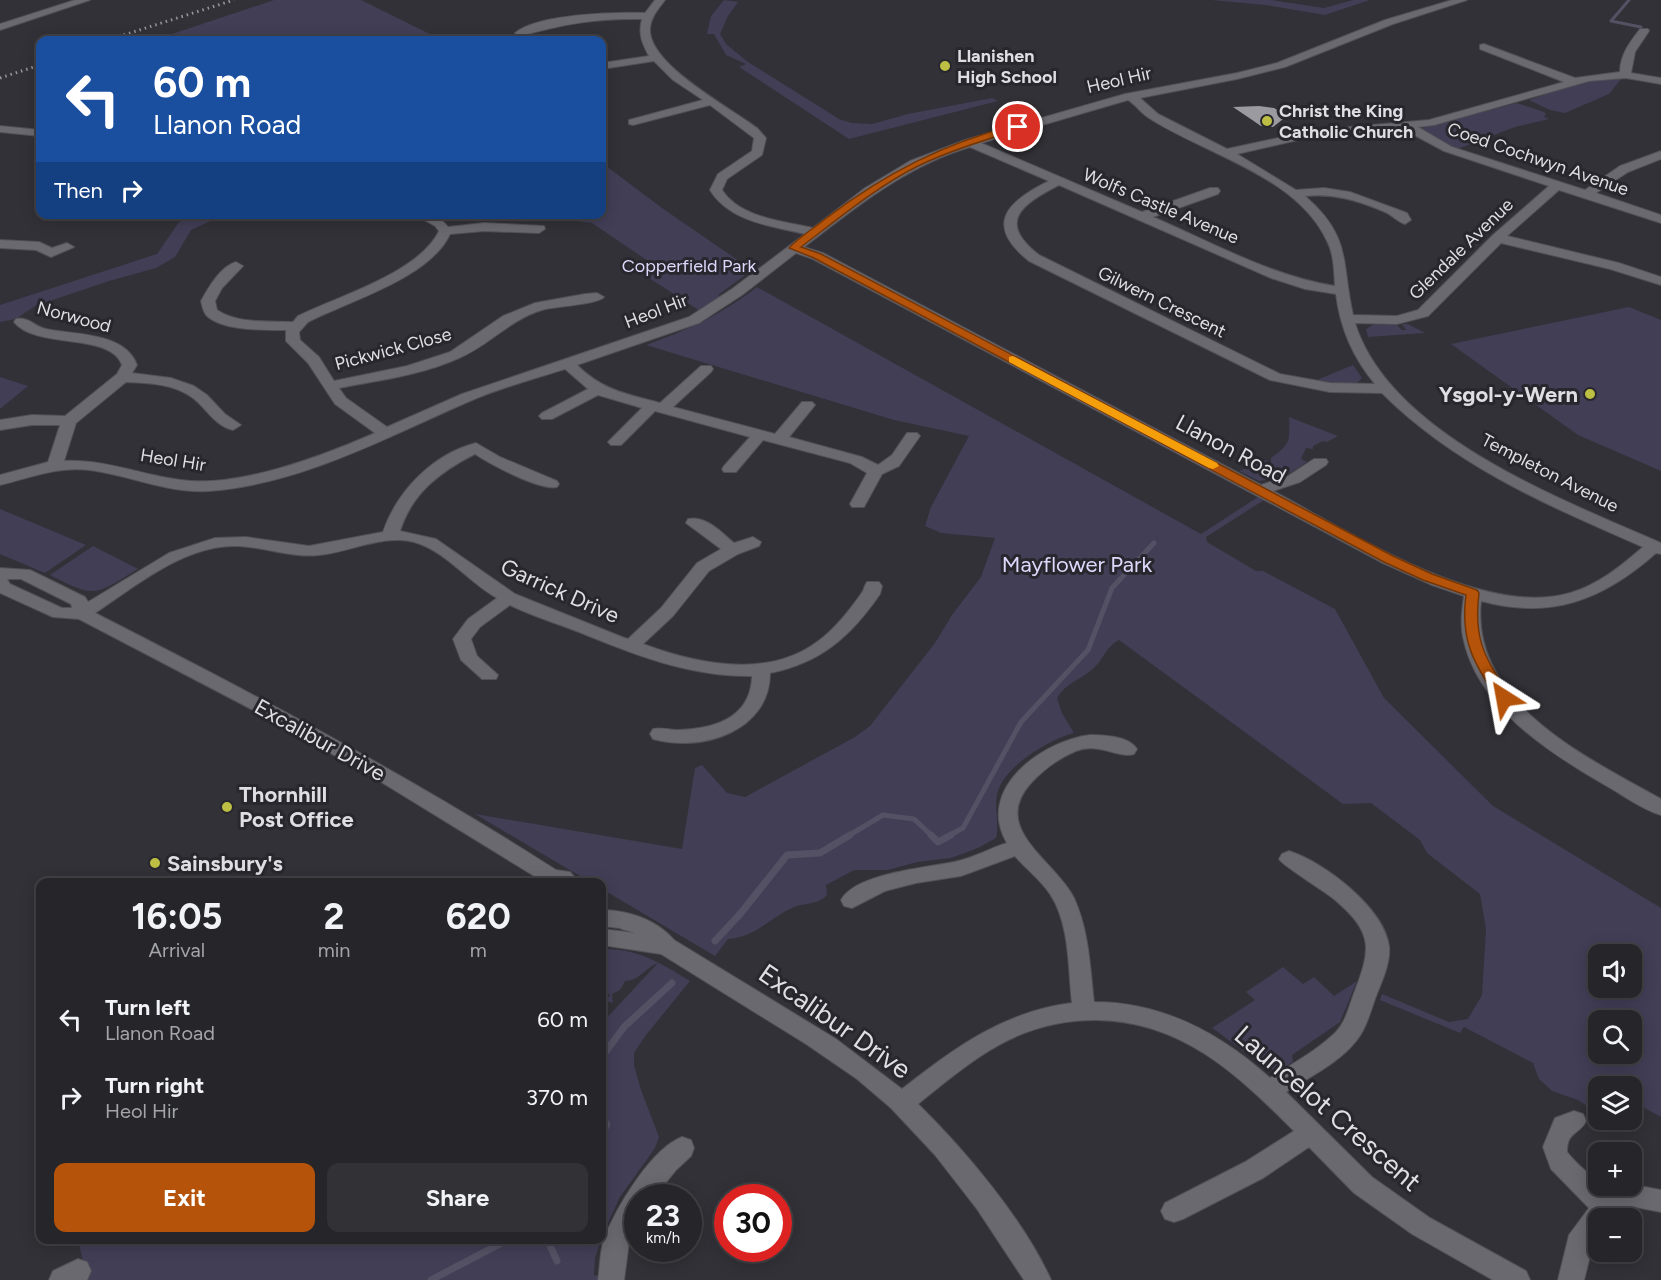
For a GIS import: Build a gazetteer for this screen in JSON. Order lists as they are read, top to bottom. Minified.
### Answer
{"streets":{"street":["Heol Hir","Coed Cochwyn Avenue","Wolfs Castle Avenue","Glendale Avenue","Gilwern Crescent","Norwood","Pickwick Close","Llanon Road","Templeton Avenue","Garrick Drive","Excalibur Drive","Launcelot Crescent"]},"crossings":[["Heol Hir","Wolfs Castle Avenue"],["Heol Hir","Llanon Road"],["Heol Hir","Templeton Avenue"],["Coed Cochwyn Avenue","Glendale Avenue"],["Wolfs Castle Avenue","Gilwern Crescent"],["Wolfs Castle Avenue","Templeton Avenue"],["Glendale Avenue","Templeton Avenue"],["Gilwern Crescent","Templeton Avenue"],["Llanon Road","Templeton Avenue"],["Garrick Drive","Excalibur Drive"],["Excalibur Drive","Launcelot Crescent"]],"parks":["Copperfield Park","Mayflower Park"],"places":["Llanishen High School","Christ the King Catholic Church","Ysgol-y-Wern","Thornhill Post Office","Sainsbury's"],"page":{"turn":["60 m","Llanon Road"],"then":"Then","eta":["16:05","Arrival","2","min","620","m"],"map_buttons":["+","−"],"list":[{"name":"Turn left","note":"Llanon Road","value":"60 m"},{"name":"Turn right","note":"Heol Hir","value":"370 m"}],"buttons":["Exit","Share"],"speed":"23 km/h","limit":"30"}}
